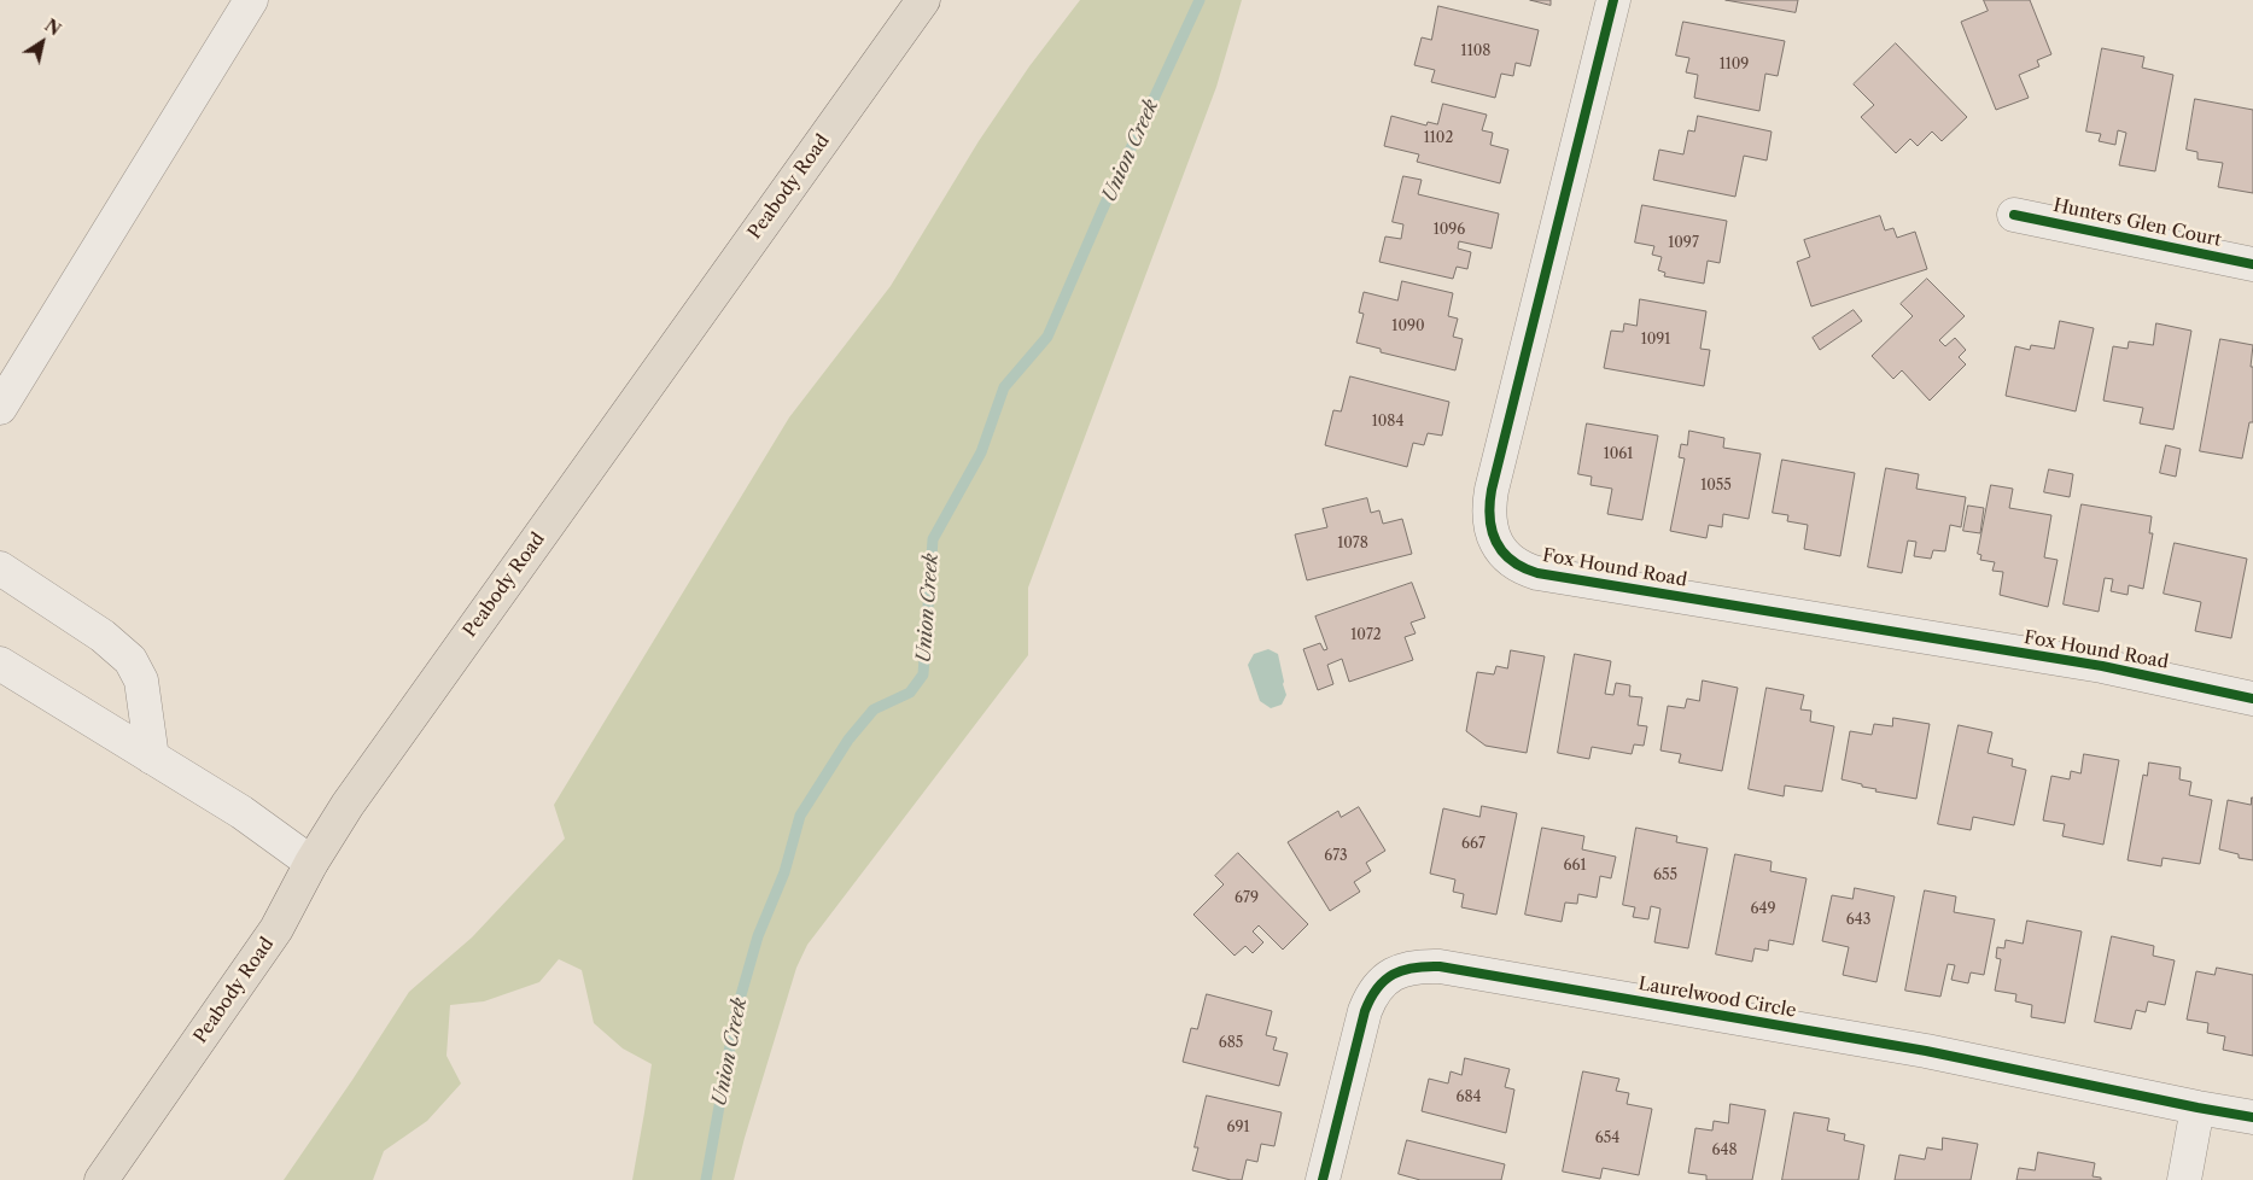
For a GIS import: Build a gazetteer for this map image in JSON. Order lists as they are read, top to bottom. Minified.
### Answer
{"streets":{"main road":["Peabody Road"],"street":["Hunters Glen Court","Fox Hound Road","Laurelwood Circle"]},"water":["Union Creek"],"house_numbers":["1108","1109","1102","1096","1097","1090","1091","1084","1061","1055","1078","1072","667","673","661","655","679","649","643","685","684","691","654","648"],"north":"top right"}
